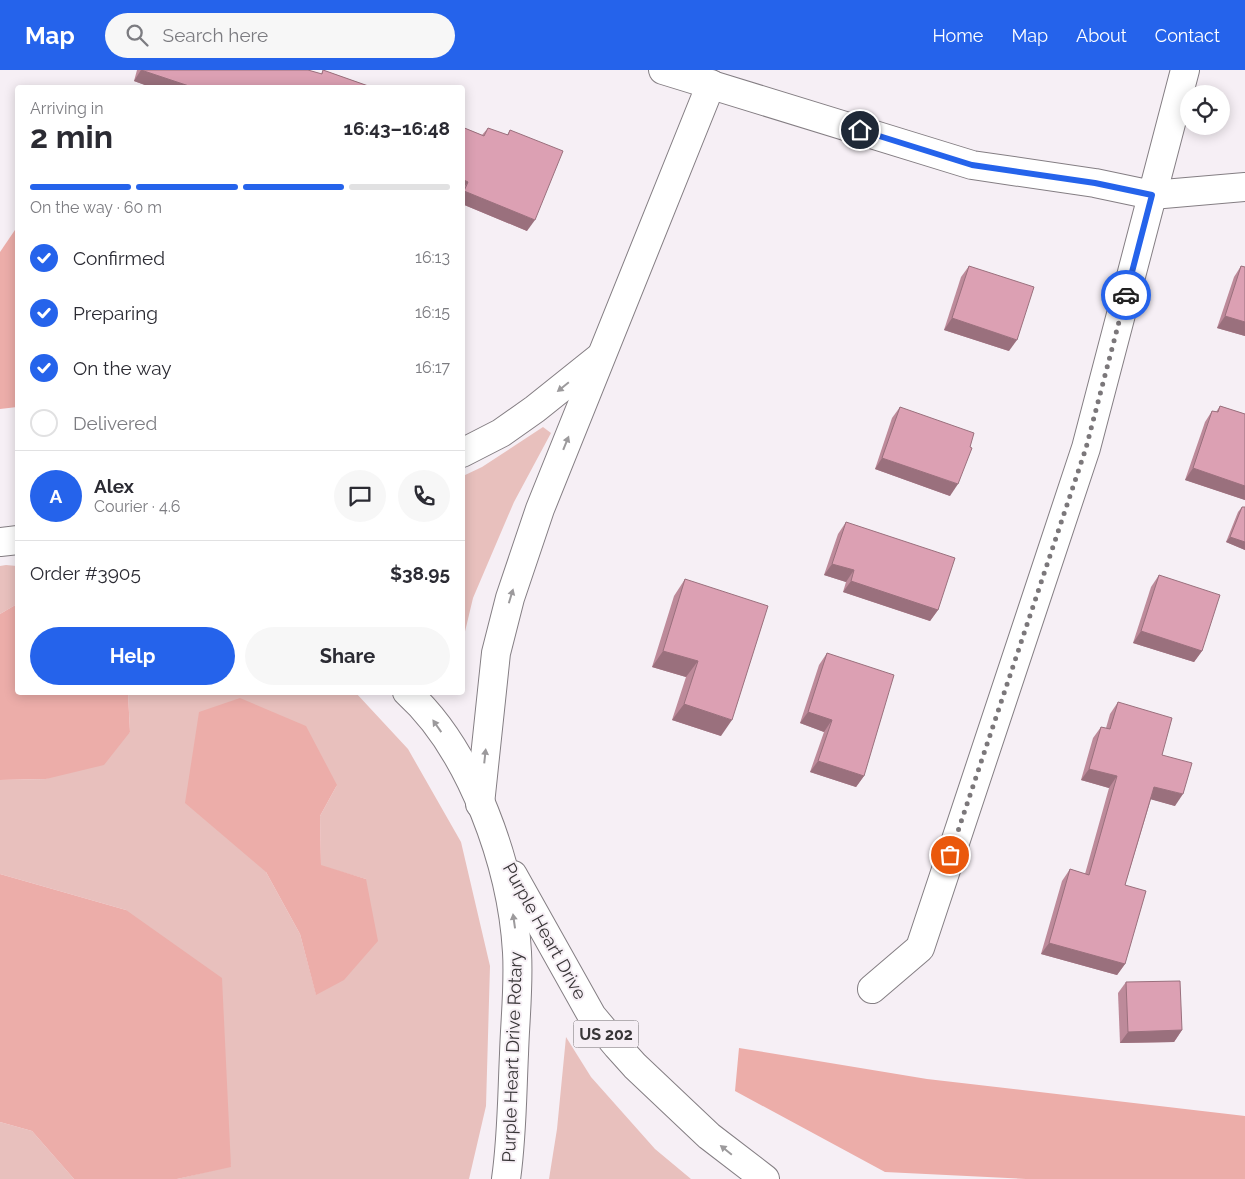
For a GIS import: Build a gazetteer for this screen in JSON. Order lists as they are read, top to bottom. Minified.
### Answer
{"streets":{"street":["Purple Heart Drive","US 202","Purple Heart Drive Rotary"]},"crossings":[["Purple Heart Drive","Purple Heart Drive Rotary"]],"one_way":["Purple Heart Drive","Purple Heart Drive Rotary"],"page":{"header":"Map","search":"Search here","nav":["Home","Map","About","Contact"],"heading":["2 min","Arriving in","16:43–16:48"],"panel":["Alex","Courier · 4.6","Order #3905","$38.95"],"bar":"On the way · 60 m","list":[["Confirmed","16:13"],["Preparing","16:15"],["On the way","16:17"],"Delivered"],"round":"A","buttons":["Help","Share"]}}
